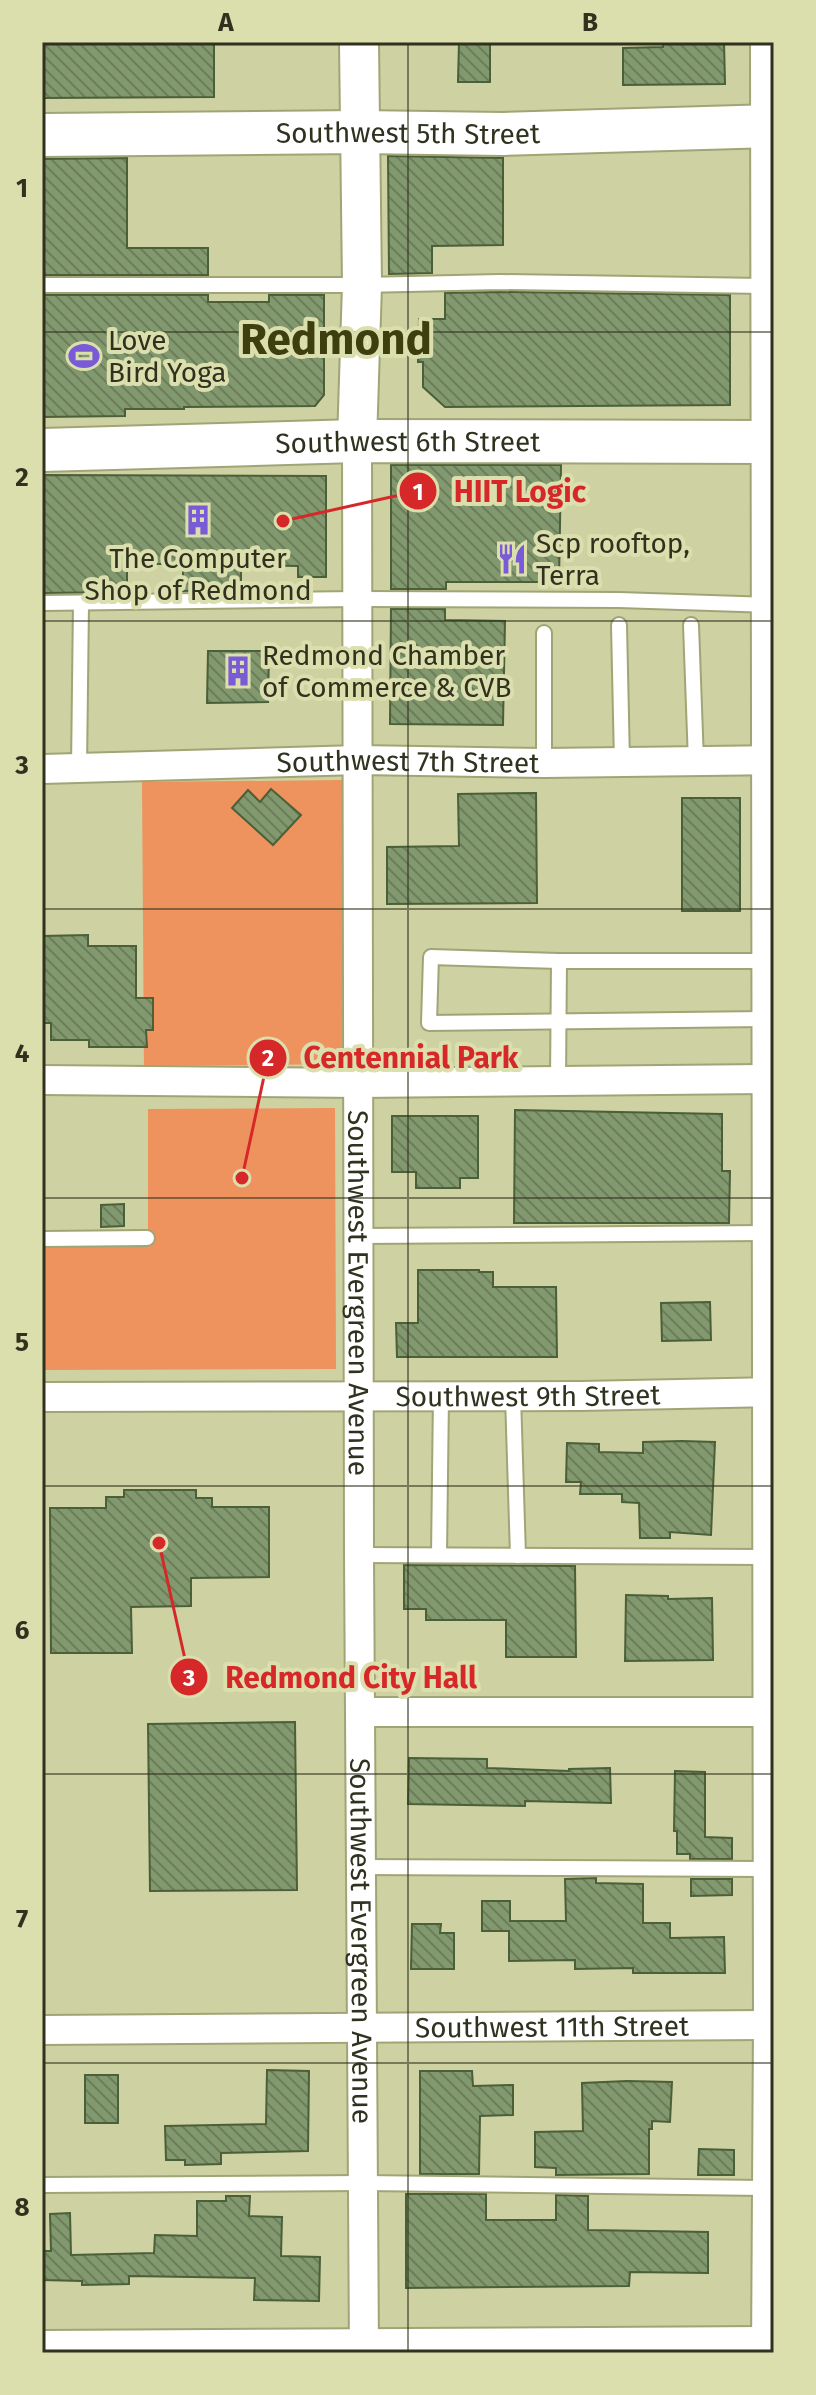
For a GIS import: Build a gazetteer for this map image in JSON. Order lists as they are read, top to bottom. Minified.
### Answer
{"streets":{"main road":["Southwest 5th Street","Southwest 6th Street","Southwest Evergreen Avenue"],"street":["Southwest 7th Street","Southwest 9th Street","Southwest 11th Street"]},"crossings":[["Southwest 5th Street","Southwest Evergreen Avenue"],["Southwest 6th Street","Southwest Evergreen Avenue"],["Southwest 7th Street","Southwest Evergreen Avenue"],["Southwest Evergreen Avenue","Southwest 9th Street"],["Southwest Evergreen Avenue","Southwest 11th Street"]],"districts":["Redmond"],"places":{"sports":["Love Bird Yoga"],"building":["The Computer Shop of Redmond","Redmond Chamber of Commerce & CVB"],"other":["HIIT Logic","Centennial Park","Redmond City Hall"],"restaurant":["Scp rooftop, Terra"]},"grid":{"columns":["A","B"],"rows":["1","2","3","4","5","6","7","8"]}}
